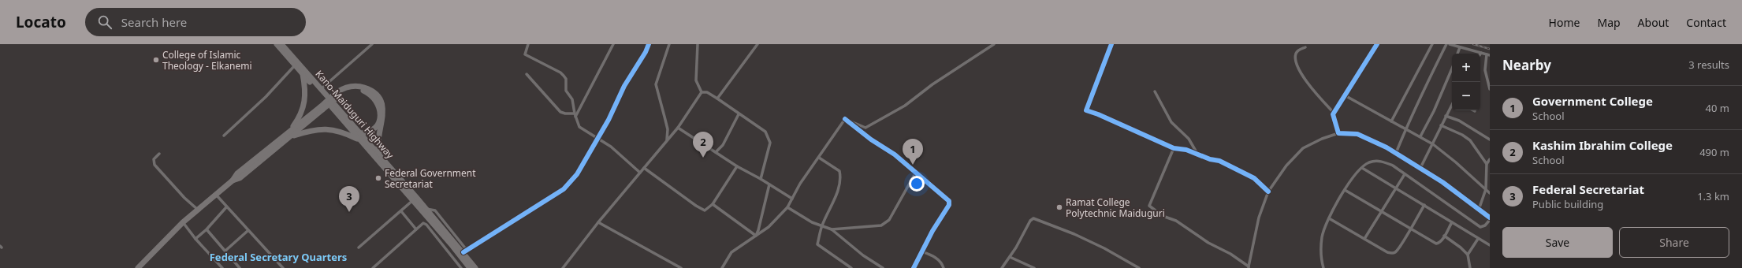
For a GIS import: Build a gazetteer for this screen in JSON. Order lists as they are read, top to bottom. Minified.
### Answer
{"streets":{"highway":["Kano-Maiduguri Highway"]},"districts":["Federal Secretary Quarters"],"places":["College of Islamic Theology - Elkanemi","Federal Government Secretariat","Ramat College Polytechnic Maiduguri"],"page":{"header":"Locato","search":"Search here","nav":["Home","Map","About","Contact"],"heading":["Nearby","3 results"],"map_buttons":["+","−"],"list":[{"mark":"1","name":"Government College","note":"School","value":"40 m"},{"mark":"2","name":"Kashim Ibrahim College","note":"School","value":"490 m"},{"mark":"3","name":"Federal Secretariat","note":"Public building","value":"1.3 km"}],"pins":["2","1","3"],"buttons":["Save","Share"]}}
